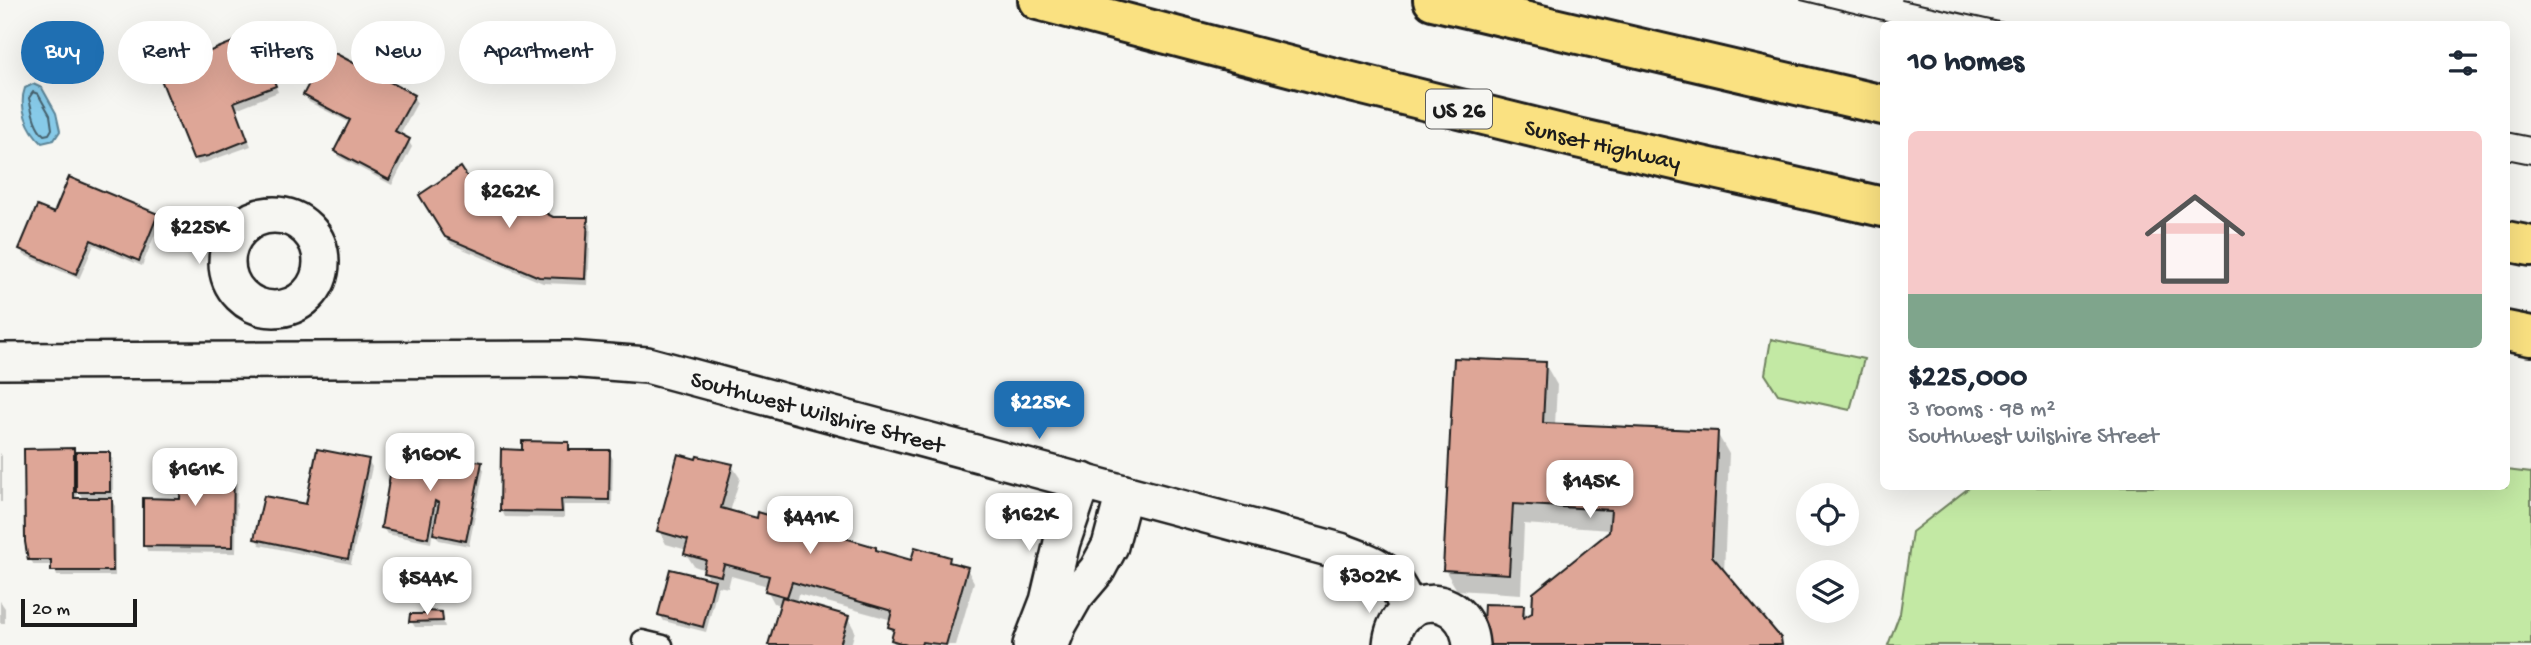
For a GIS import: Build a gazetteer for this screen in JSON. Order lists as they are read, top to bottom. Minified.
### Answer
{"streets":{"highway":["US 26","Sunset Highway"],"street":["Southwest Wilshire Street"]},"scale_bar":"20 m","page":{"chip":["Buy","Rent","Filters","New","Apartment"],"heading":"10 homes","list":[{"name":"$225,000","note":"3 rooms · 98 m² · Southwest Wilshire Street"}],"price":["$262K","$225K","$225K","$160K","$161K","$145K","$162K","$441K","$302K","$544K"],"scale":"20 m"}}
